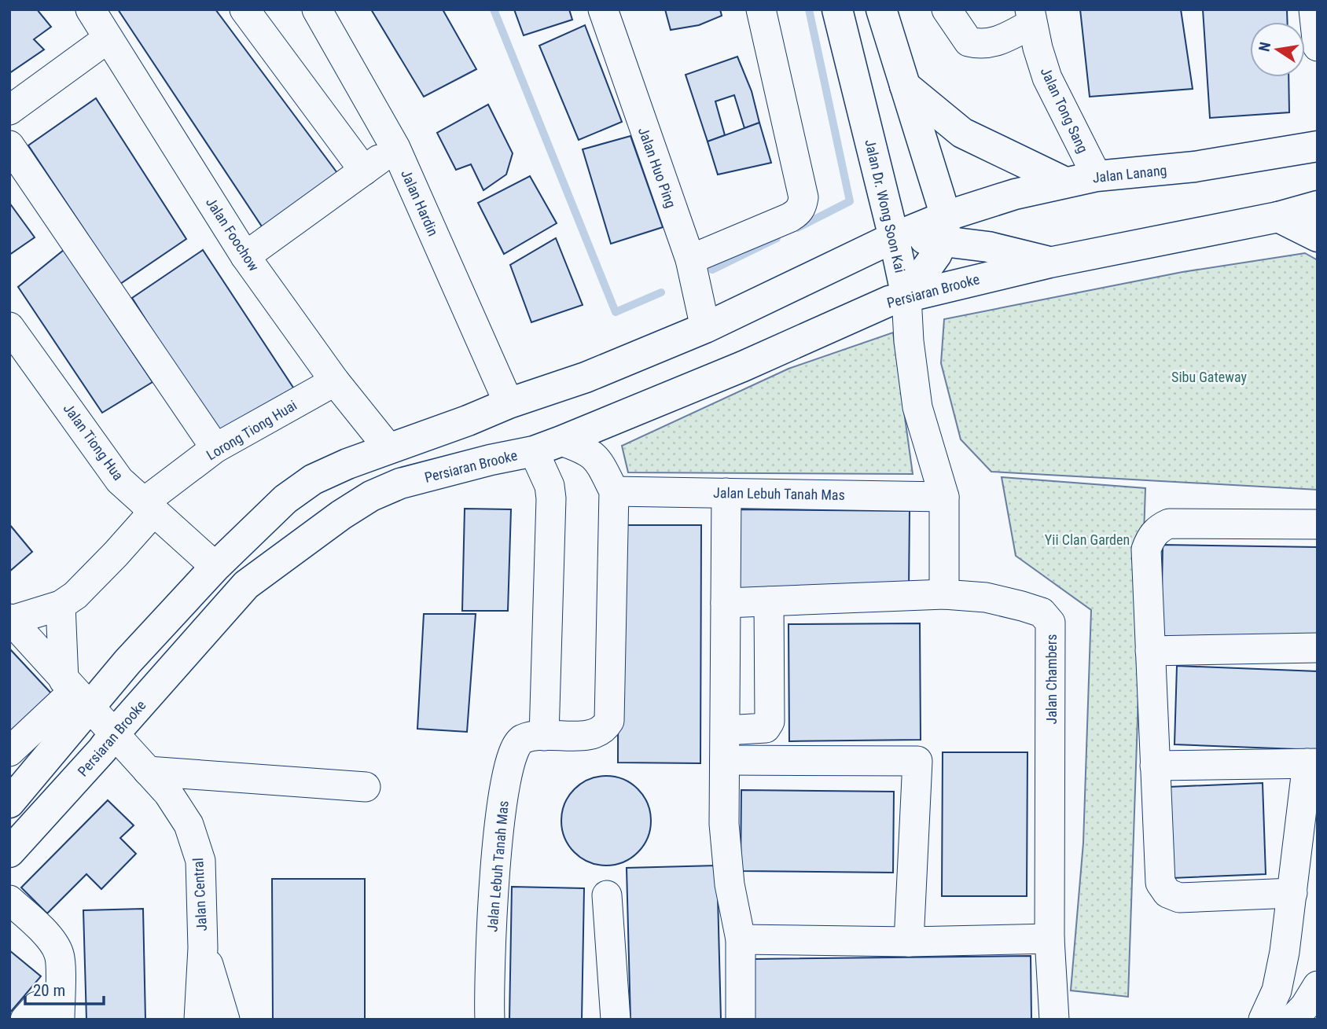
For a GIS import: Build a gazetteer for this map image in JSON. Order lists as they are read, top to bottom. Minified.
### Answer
{"streets":{"main road":["Jalan Lanang","Jalan Dr. Wong Soon Kai","Persiaran Brooke"],"street":["Jalan Tong Sang","Jalan Huo Ping","Jalan Hardin","Jalan Foochow","Lorong Tiong Huai","Jalan Tiong Hua","Jalan Lebuh Tanah Mas","Jalan Chambers","Jalan Central"]},"crossings":[["Jalan Tong Sang","Jalan Lanang"],["Jalan Lanang","Jalan Dr. Wong Soon Kai"],["Jalan Dr. Wong Soon Kai","Persiaran Brooke"],["Jalan Foochow","Lorong Tiong Huai"],["Persiaran Brooke","Jalan Lebuh Tanah Mas"],["Persiaran Brooke","Jalan Central"],["Lorong Tiong Huai","Jalan Tiong Hua"],["Lorong Tiong Huai","Jalan Central"]],"parks":["Sibu Gateway","Yii Clan Garden"],"scale_bar":"20 m","north":"left"}
